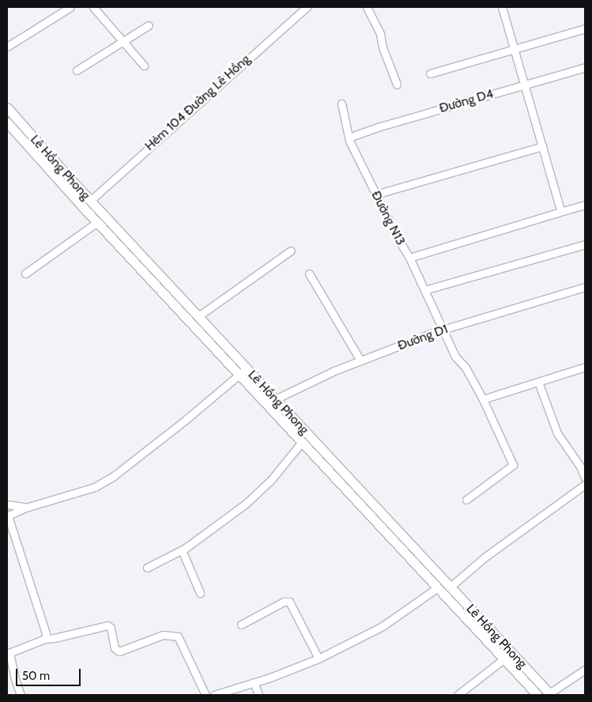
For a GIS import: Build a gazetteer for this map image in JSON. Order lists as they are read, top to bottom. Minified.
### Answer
{"streets":{"street":["Đường D4","Hẻm 104 Đường Lê Hồng","Lê Hồng Phong","Đường N13","Đường D1"]},"crossings":[["Đường D4","Đường N13"],["Hẻm 104 Đường Lê Hồng","Lê Hồng Phong"],["Lê Hồng Phong","Đường D1"],["Đường N13","Đường D1"]],"scale_bar":"50 m"}
